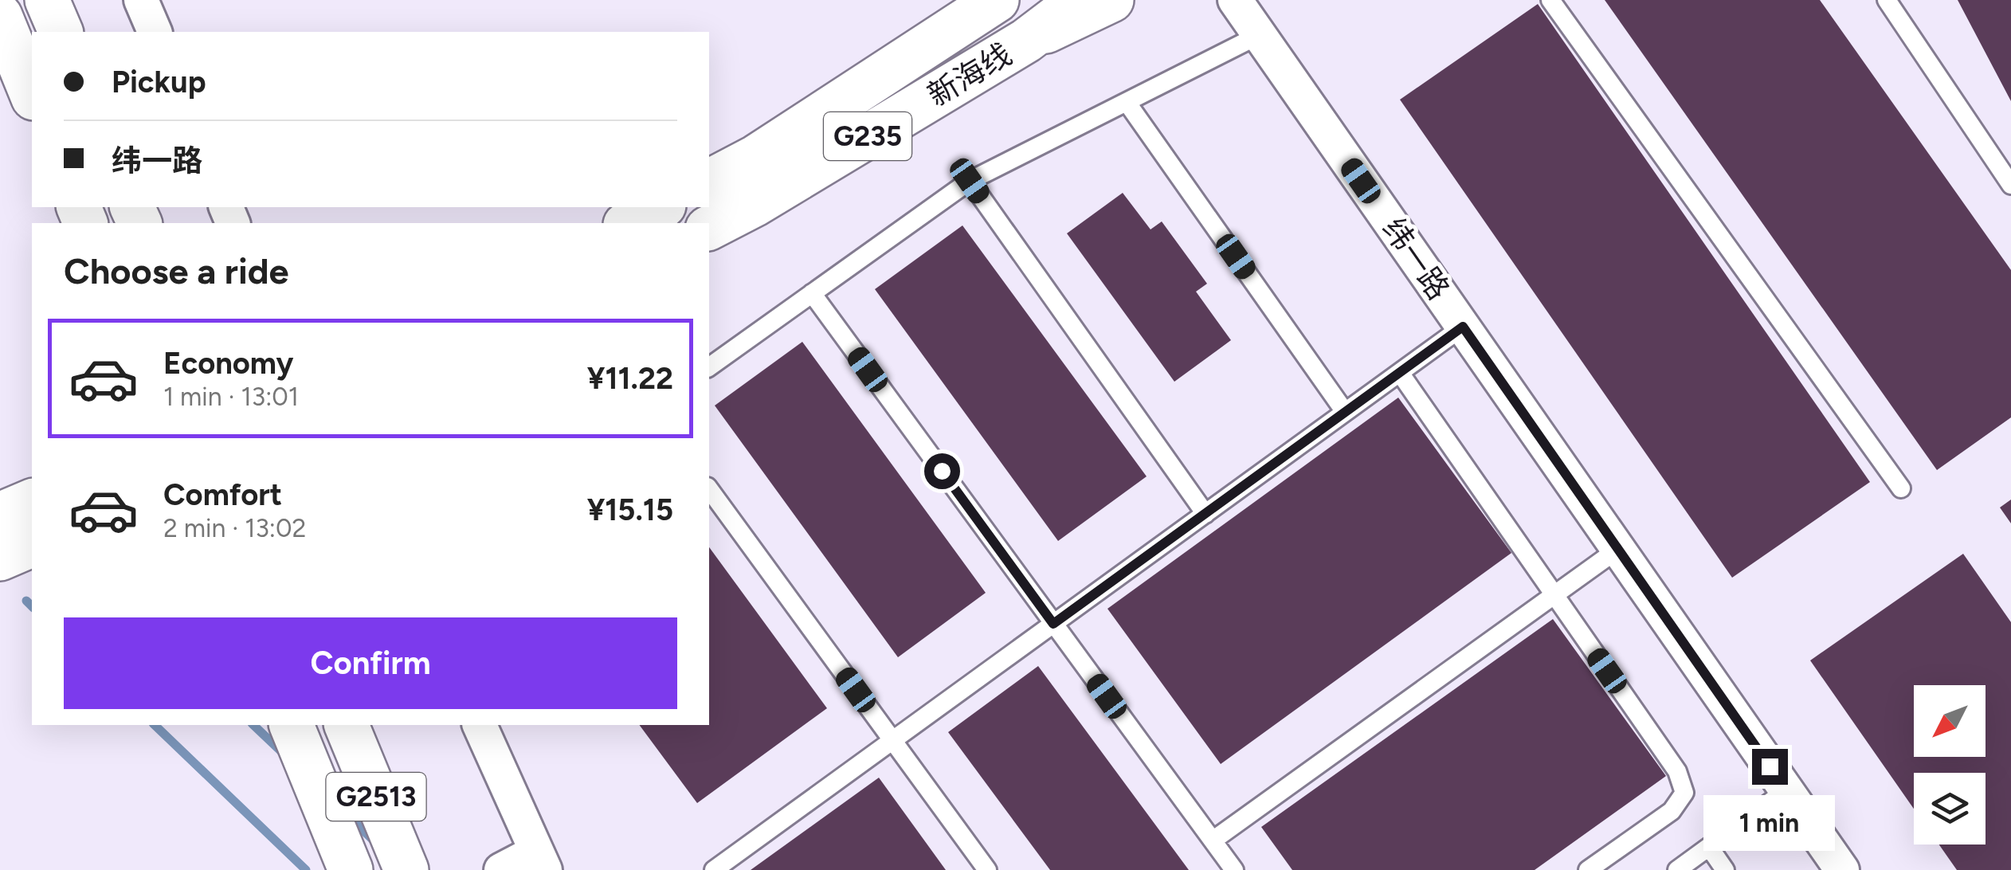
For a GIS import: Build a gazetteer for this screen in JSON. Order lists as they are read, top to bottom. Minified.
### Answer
{"streets":{"main road":["新海线","G235","G2513"],"street":["纬一路"]},"crossings":[["新海线","G235"]],"north":"bottom left","page":{"banner":["Pickup","纬一路"],"heading":"Choose a ride","list":[{"name":"Economy","note":"1 min · 13:01","value":"¥11.22"},{"name":"Comfort","note":"2 min · 13:02","value":"¥15.15"}],"buttons":"Confirm","bubble":"1 min"}}
